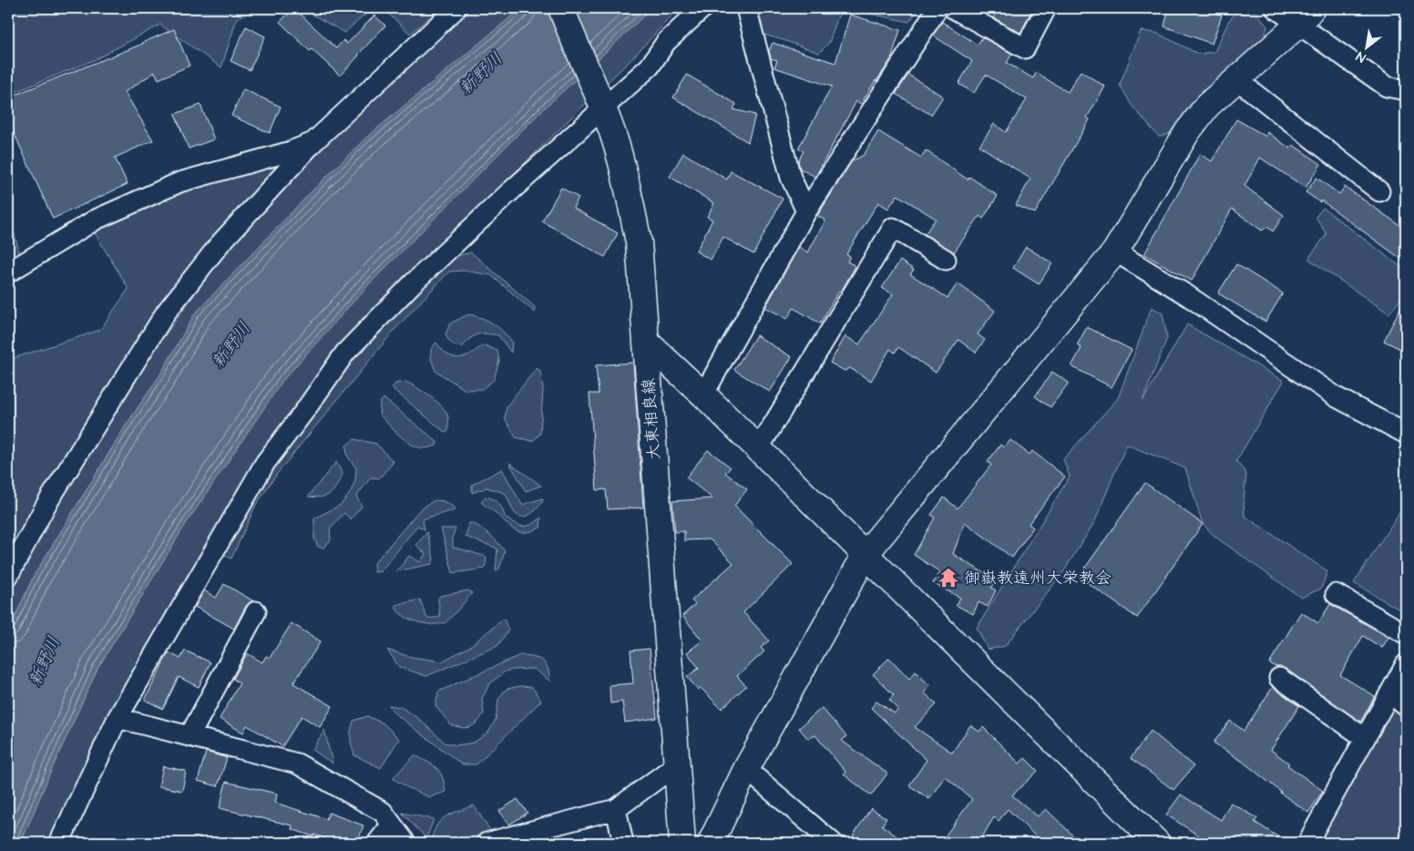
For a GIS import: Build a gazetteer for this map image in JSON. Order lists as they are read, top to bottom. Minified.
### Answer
{"streets":{"street":["大東相良線"]},"water":["新野川"],"places":{"temple":["御嶽教遠州大栄教会"]},"north":"bottom left"}
